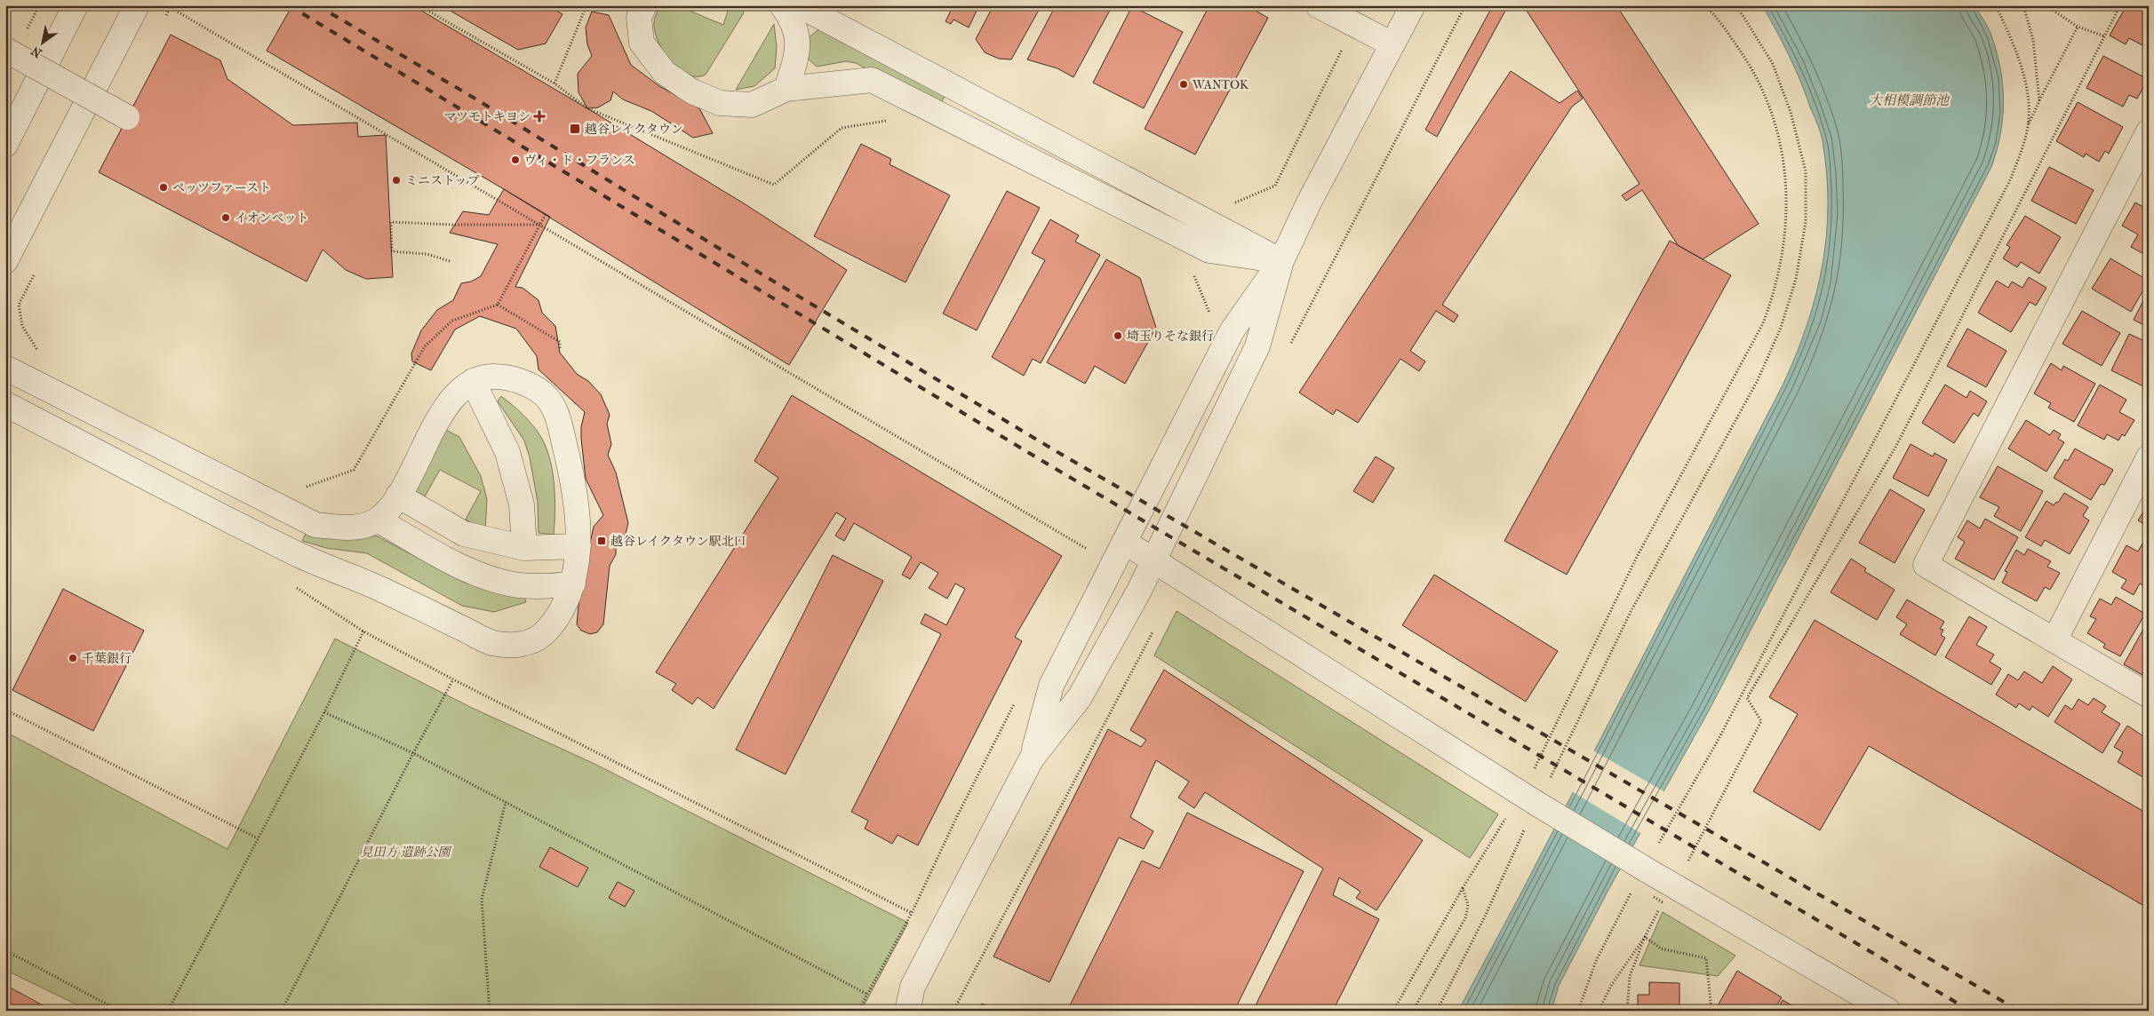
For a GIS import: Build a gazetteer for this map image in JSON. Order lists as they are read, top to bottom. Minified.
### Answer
{"water":["大相模調節池"],"parks":["見田方 遺跡公園"],"places":{"other":["WANTOK","ヴィ・ド・フランス","ミニストップ","ペッツファースト","イオンペット","埼玉りそな銀行","千葉銀行"],"health":["マツモトキヨシ"],"transit":["越谷レイクタウン","越谷レイクタウン駅北口"]},"north":"bottom left"}
